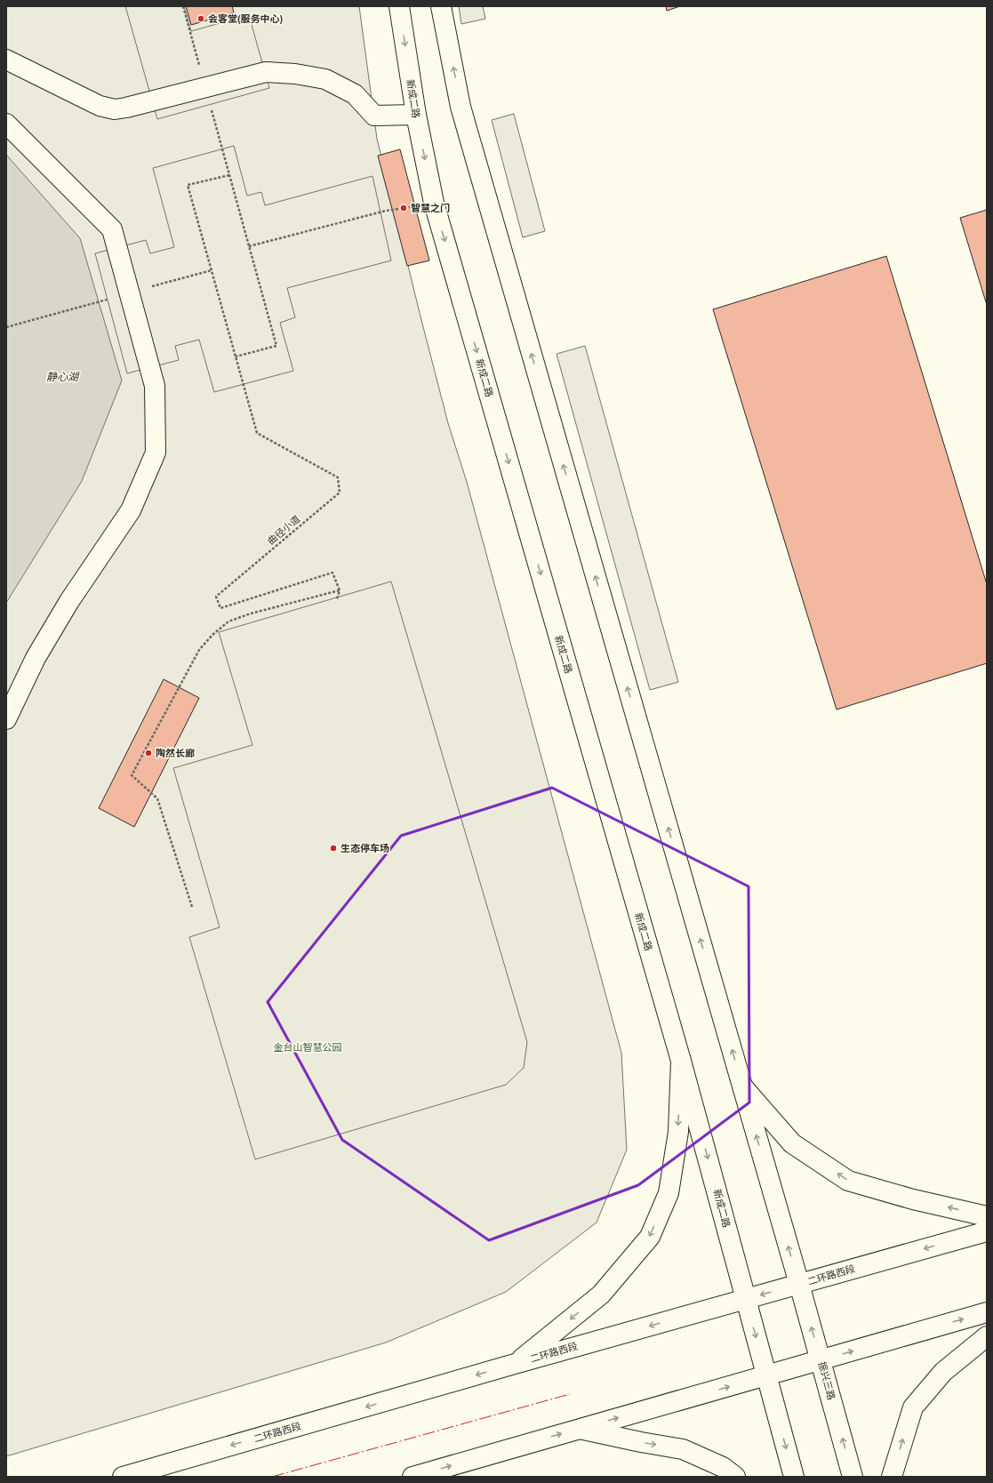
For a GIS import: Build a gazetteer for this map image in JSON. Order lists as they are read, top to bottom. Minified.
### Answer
{"streets":{"main road":["新成二路","二环路西段","振兴三路"],"path":["曲径小道"]},"crossings":[["新成二路","二环路西段"],["二环路西段","振兴三路"]],"water":["静心湖"],"parks":["金台山智慧公园"],"places":["会客堂(服务中心)","智慧之门","陶然长廊","生态停车场"]}
